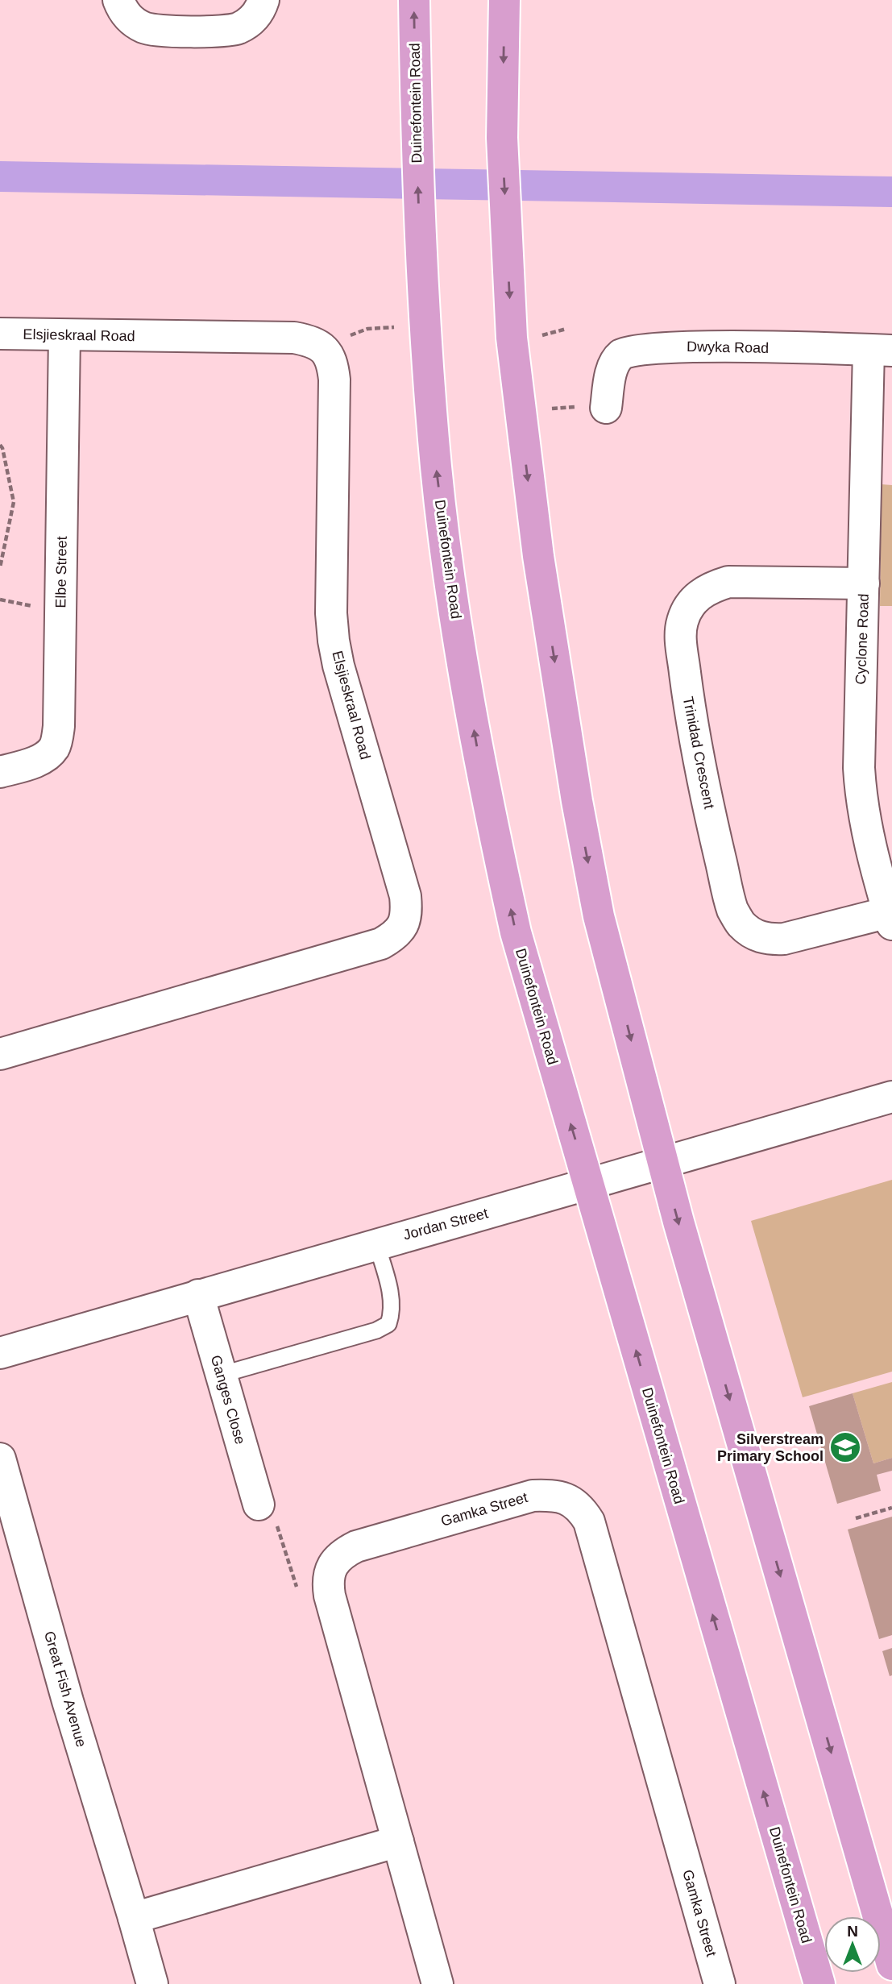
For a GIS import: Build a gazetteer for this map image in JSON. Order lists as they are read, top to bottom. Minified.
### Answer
{"streets":{"main road":["Duinefontein Road"],"street":["Elsjieskraal Road","Dwyka Road","Elbe Street","Cyclone Road","Trinidad Crescent","Jordan Street","Ganges Close","Gamka Street","Great Fish Avenue"]},"crossings":[["Duinefontein Road","Jordan Street"],["Elsjieskraal Road","Elbe Street"],["Dwyka Road","Cyclone Road"],["Cyclone Road","Trinidad Crescent"],["Jordan Street","Ganges Close"]],"places":{"school or university":["Silverstream Primary School"]},"north":"top"}
